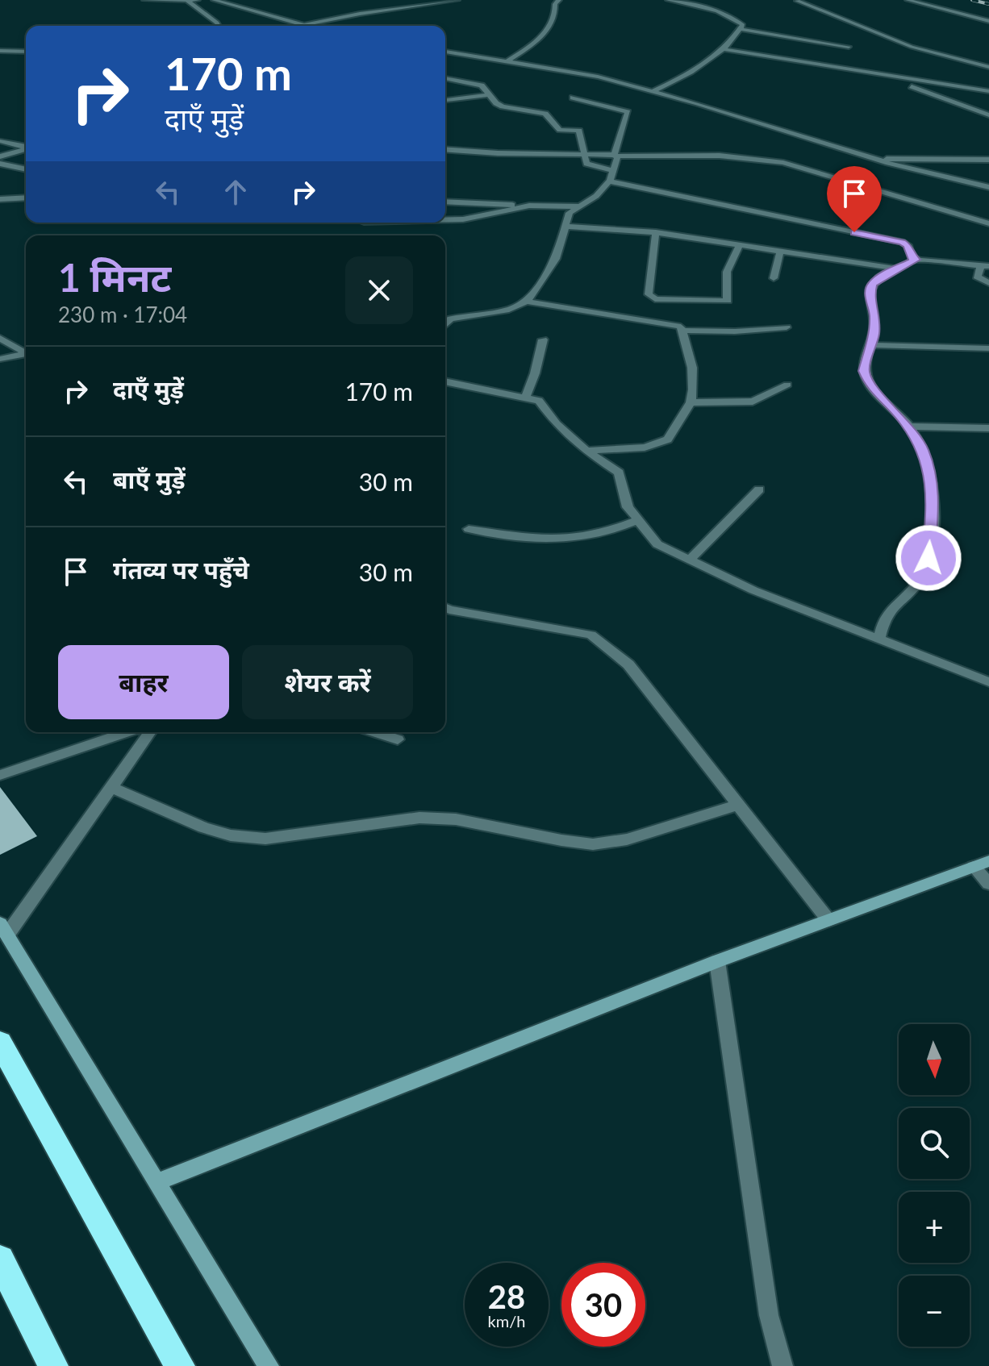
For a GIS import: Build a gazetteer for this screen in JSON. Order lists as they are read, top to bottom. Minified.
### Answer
{"north":"bottom","page":{"turn":["170 m","दाएँ मुड़ें"],"heading":["1 मिनट","230 m · 17:04"],"list":[{"name":"दाएँ मुड़ें","value":"170 m"},{"name":"बाएँ मुड़ें","value":"30 m"},{"name":"गंतव्य पर पहुँचे","value":"30 m"}],"buttons":["बाहर","शेयर करें"],"map_buttons":["+","−"],"speed":"28 km/h","limit":"30"}}
